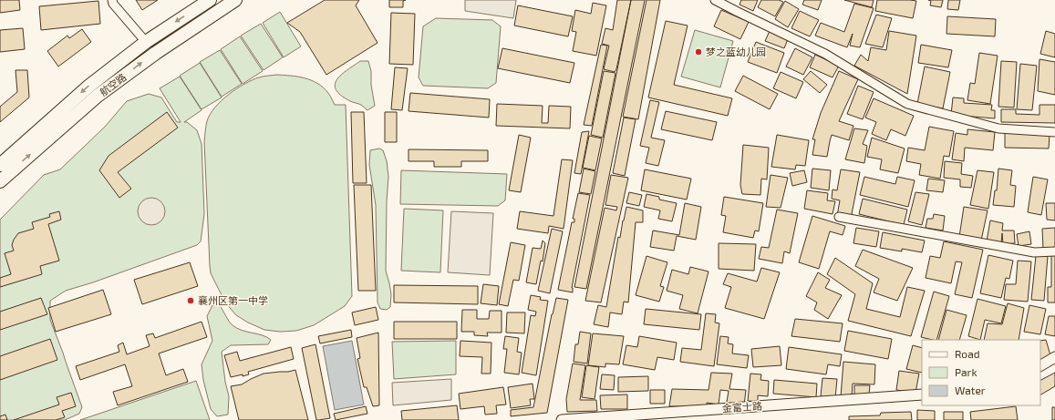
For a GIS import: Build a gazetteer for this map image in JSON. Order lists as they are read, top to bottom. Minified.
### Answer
{"streets":{"main road":["航空路"],"street":["金富士路"]},"places":["梦之蓝幼儿园","襄州区第一中学"],"legend":["Road","Park","Water"]}
